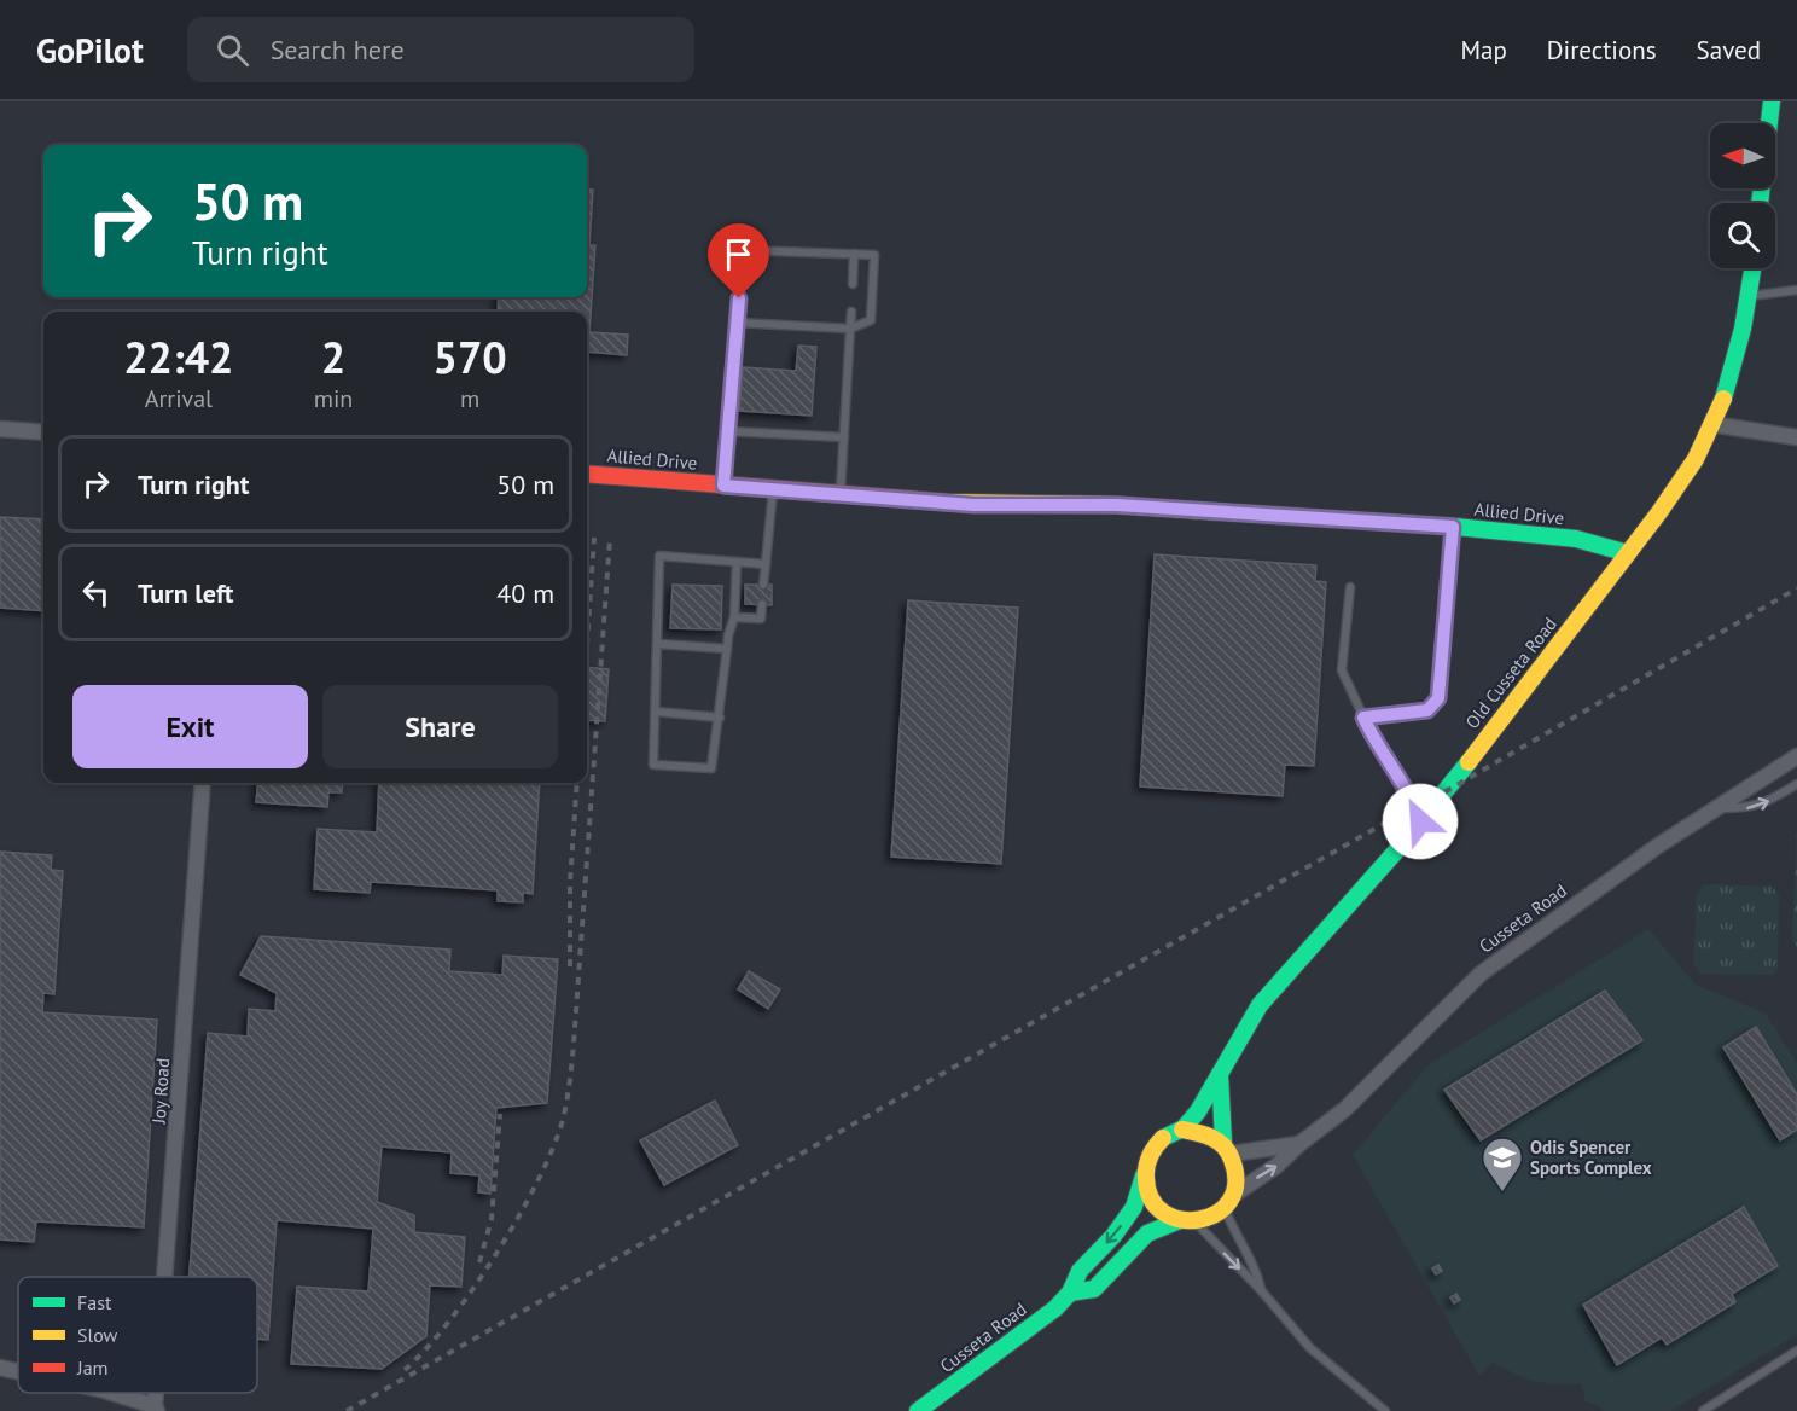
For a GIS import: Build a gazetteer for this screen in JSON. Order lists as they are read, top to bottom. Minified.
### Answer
{"streets":{"street":["Allied Drive","Old Cusseta Road","Cusseta Road","Joy Road"]},"crossings":[["Allied Drive","Old Cusseta Road"],["Old Cusseta Road","Cusseta Road"]],"places":{"school or university":["Odis Spencer Sports Complex"]},"legend":["Fast","Slow","Jam"],"north":"left","page":{"header":"GoPilot","search":"Search here","nav":["Map","Directions","Saved"],"turn":["50 m","Turn right"],"eta":["22:42","Arrival","2","min","570","m"],"list":[{"name":"Turn right","value":"50 m"},{"name":"Turn left","value":"40 m"}],"buttons":["Exit","Share"]}}
